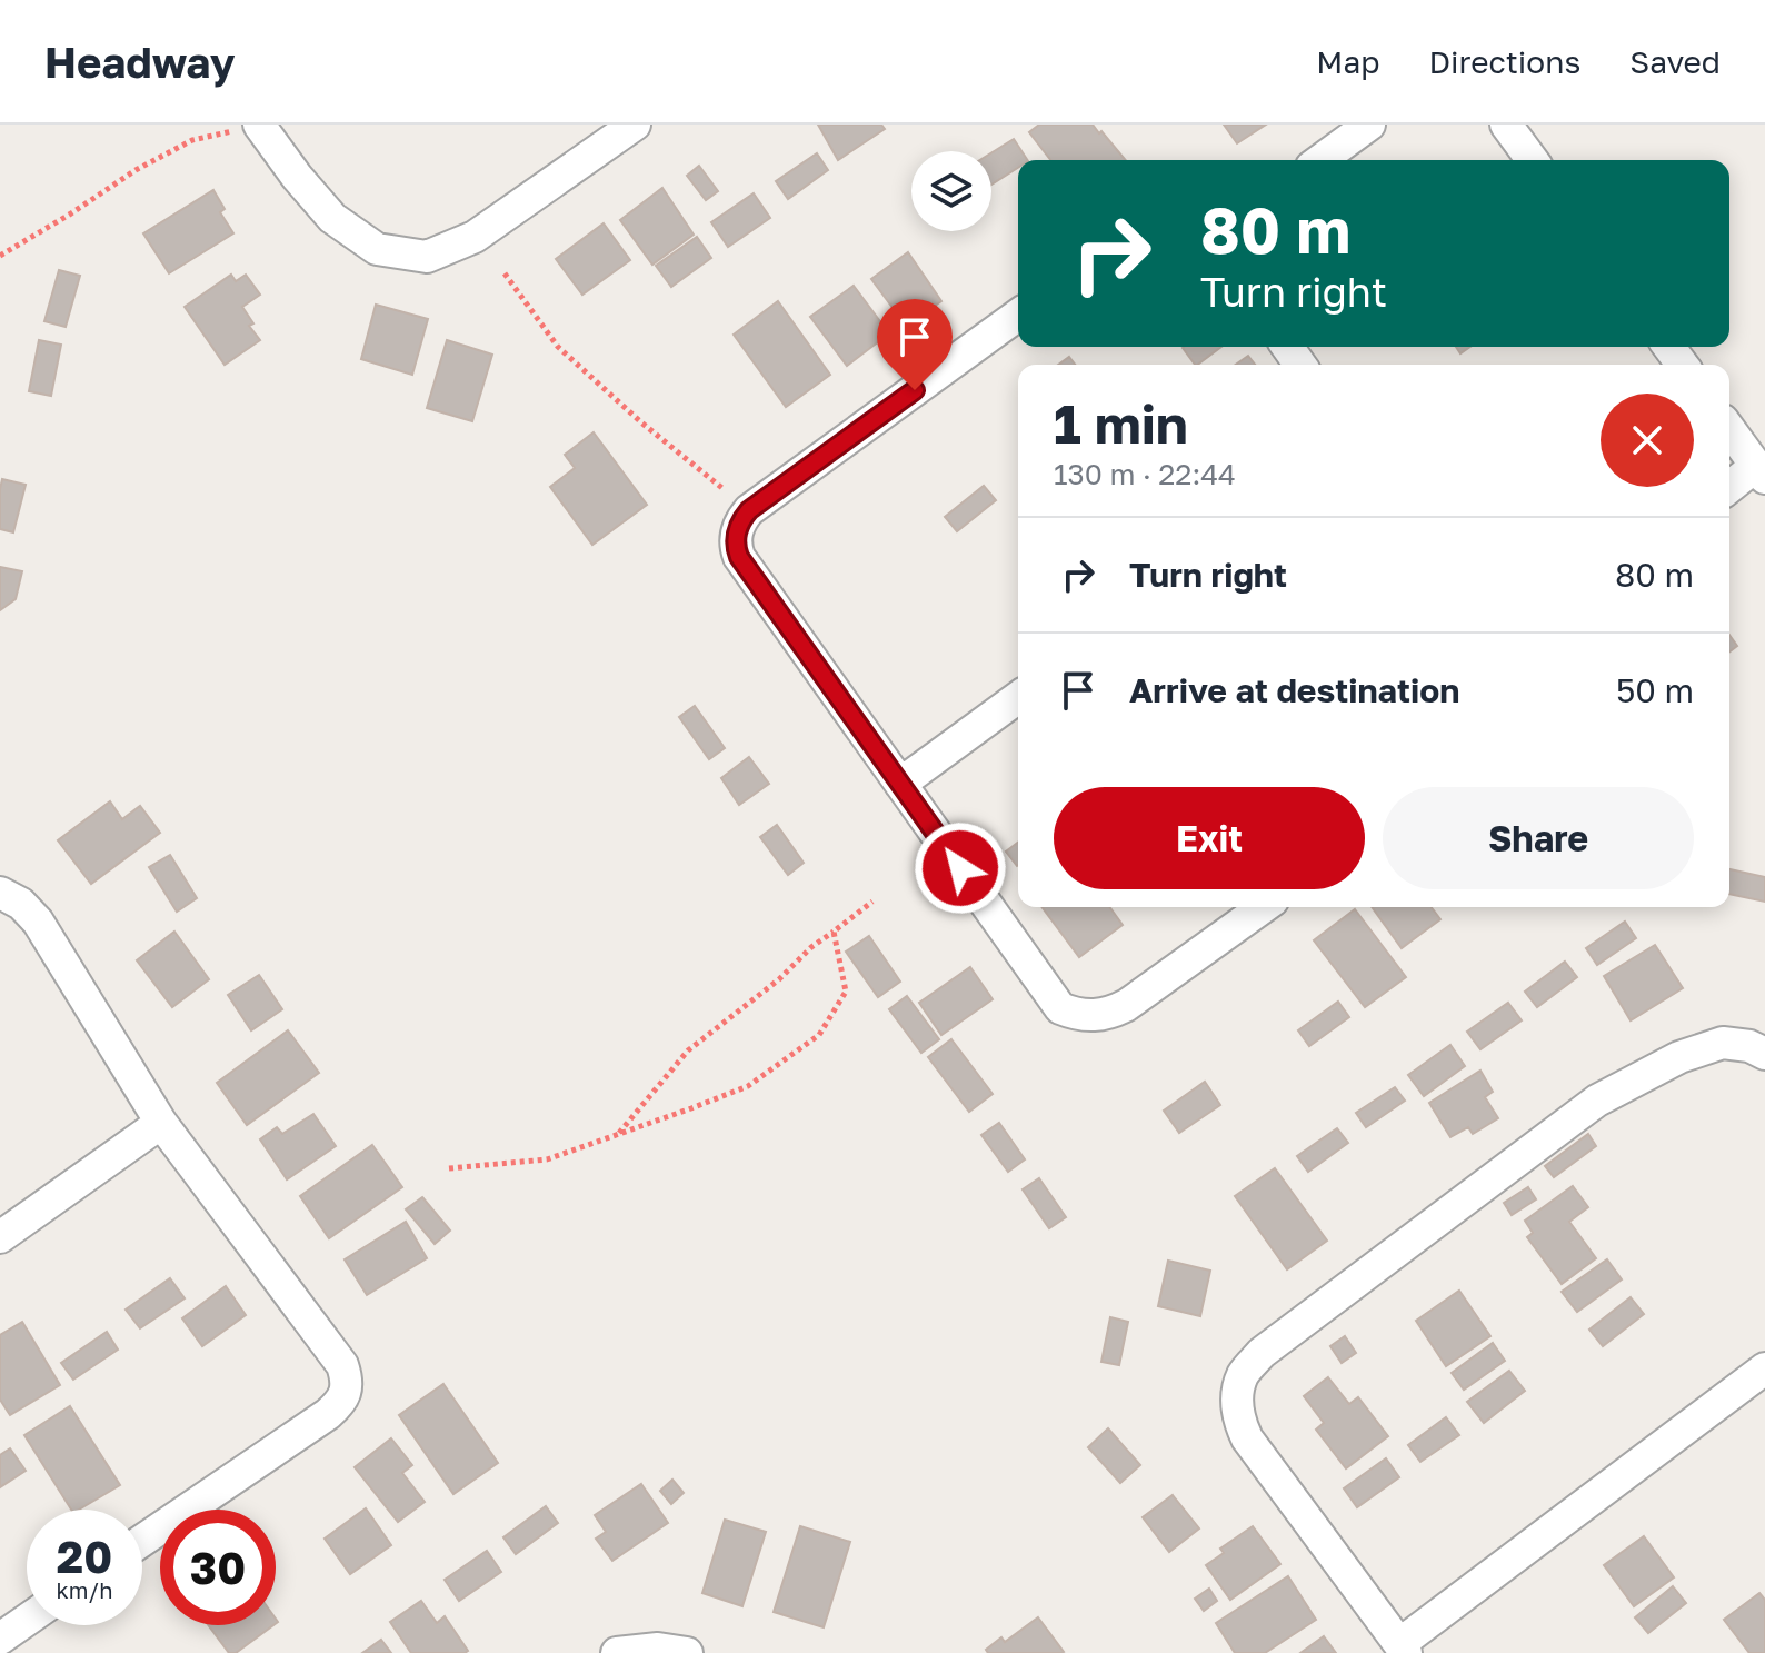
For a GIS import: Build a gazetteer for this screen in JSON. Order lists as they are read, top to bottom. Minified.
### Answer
{"page":{"header":"Headway","nav":["Map","Directions","Saved"],"turn":["80 m","Turn right"],"heading":["1 min","130 m · 22:44"],"list":[{"name":"Turn right","value":"80 m"},{"name":"Arrive at destination","value":"50 m"}],"buttons":["Exit","Share"],"speed":"20 km/h","limit":"30"}}
